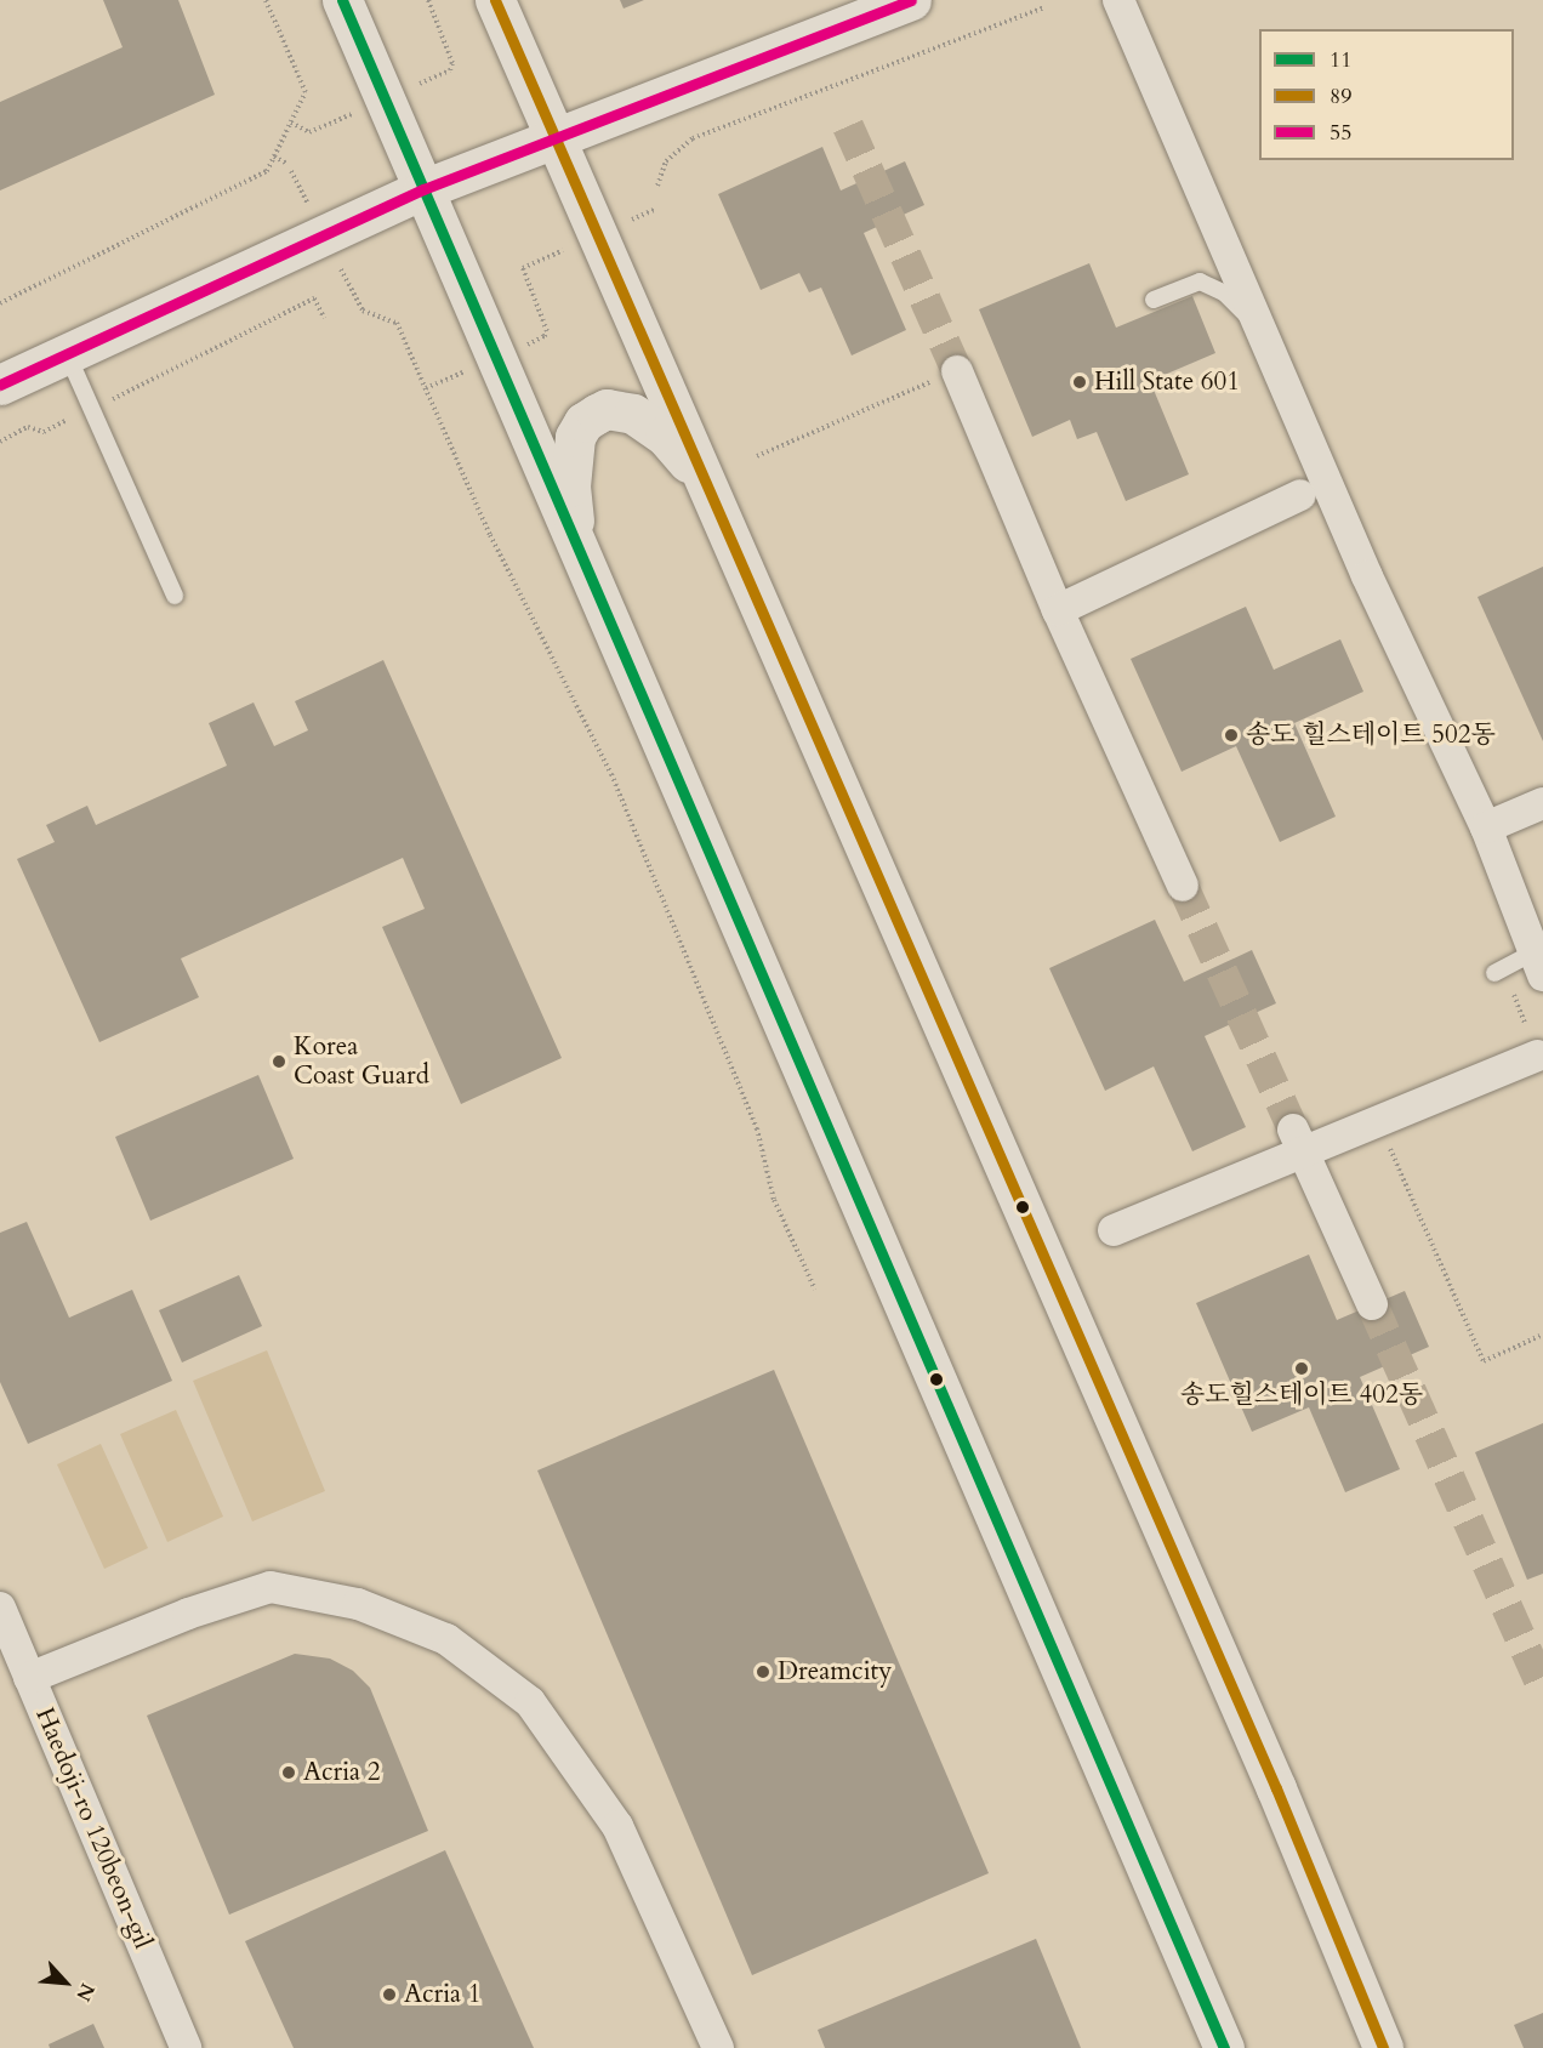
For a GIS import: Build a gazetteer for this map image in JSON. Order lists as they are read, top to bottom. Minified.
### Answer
{"streets":{"street":["Haedoji-ro 120beon-gil"]},"places":["Hill State 601","송도 힐스테이트 502동","Korea Coast Guard","송도힐스테이트 402동","Dreamcity","Acria 2","Acria 1"],"lines":["transit line 11","transit line 89","transit line 55"],"legend":["11","89","55"],"north":"bottom right"}
